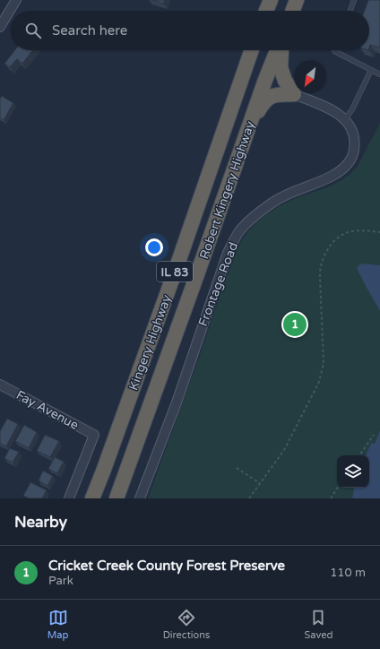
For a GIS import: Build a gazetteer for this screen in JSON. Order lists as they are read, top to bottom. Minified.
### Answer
{"streets":{"highway":["Robert Kingery Highway","IL 83","Kingery Highway"],"street":["Frontage Road","Fay Avenue"]},"north":"bottom left","page":{"search":"Search here","pins":"1","heading":"Nearby","list":[{"mark":"1","name":"Cricket Creek County Forest Preserve","note":"Park","value":"110 m"}],"nav":["Map","Directions","Saved"]}}
